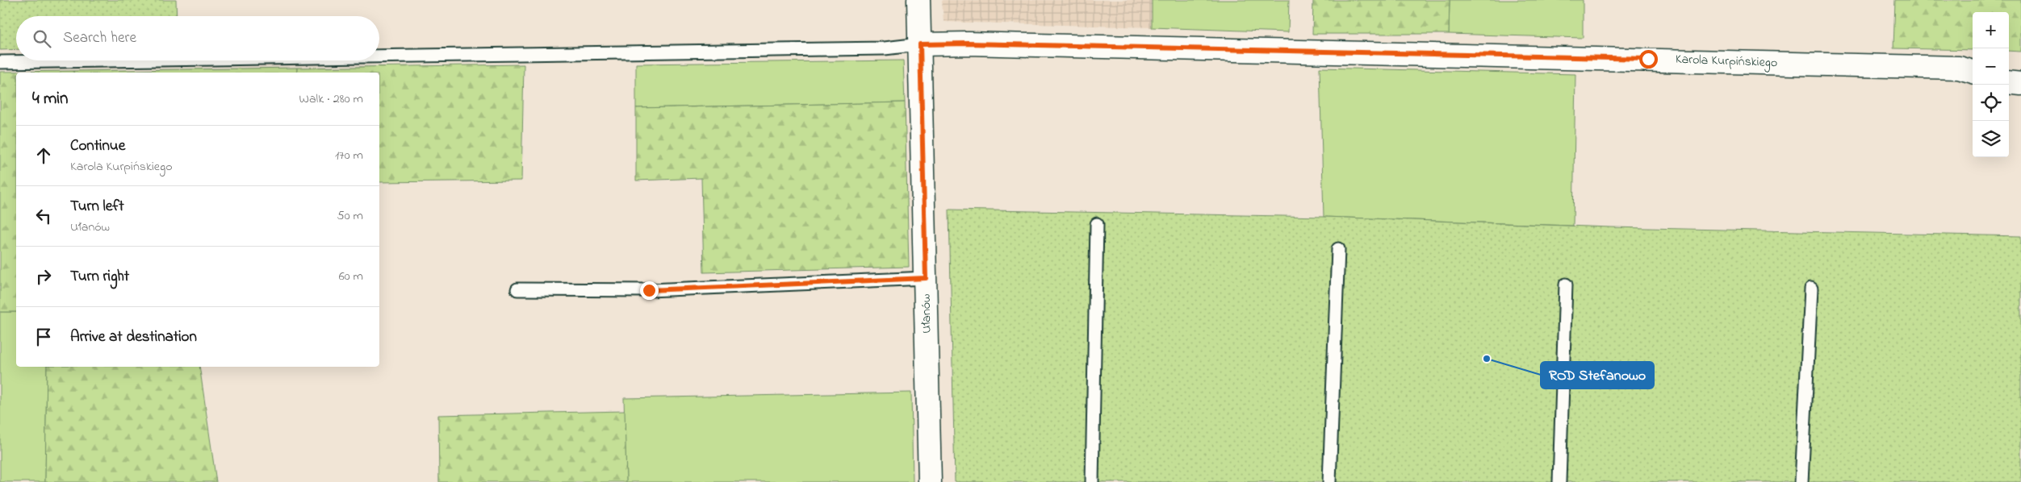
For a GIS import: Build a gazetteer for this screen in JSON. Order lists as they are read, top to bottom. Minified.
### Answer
{"streets":{"street":["Karola Kurpińskiego","Ułanów"]},"crossings":[["Karola Kurpińskiego","Ułanów"]],"places":["ROD Stefanowo"],"page":{"map_buttons":["+","−"],"search":"Search here","heading":["4 min","Walk · 280 m"],"list":[["Continue","Karola Kurpińskiego","170 m"],["Turn left","Ułanów","50 m"],["Turn right","60 m"],"Arrive at destination"]}}
